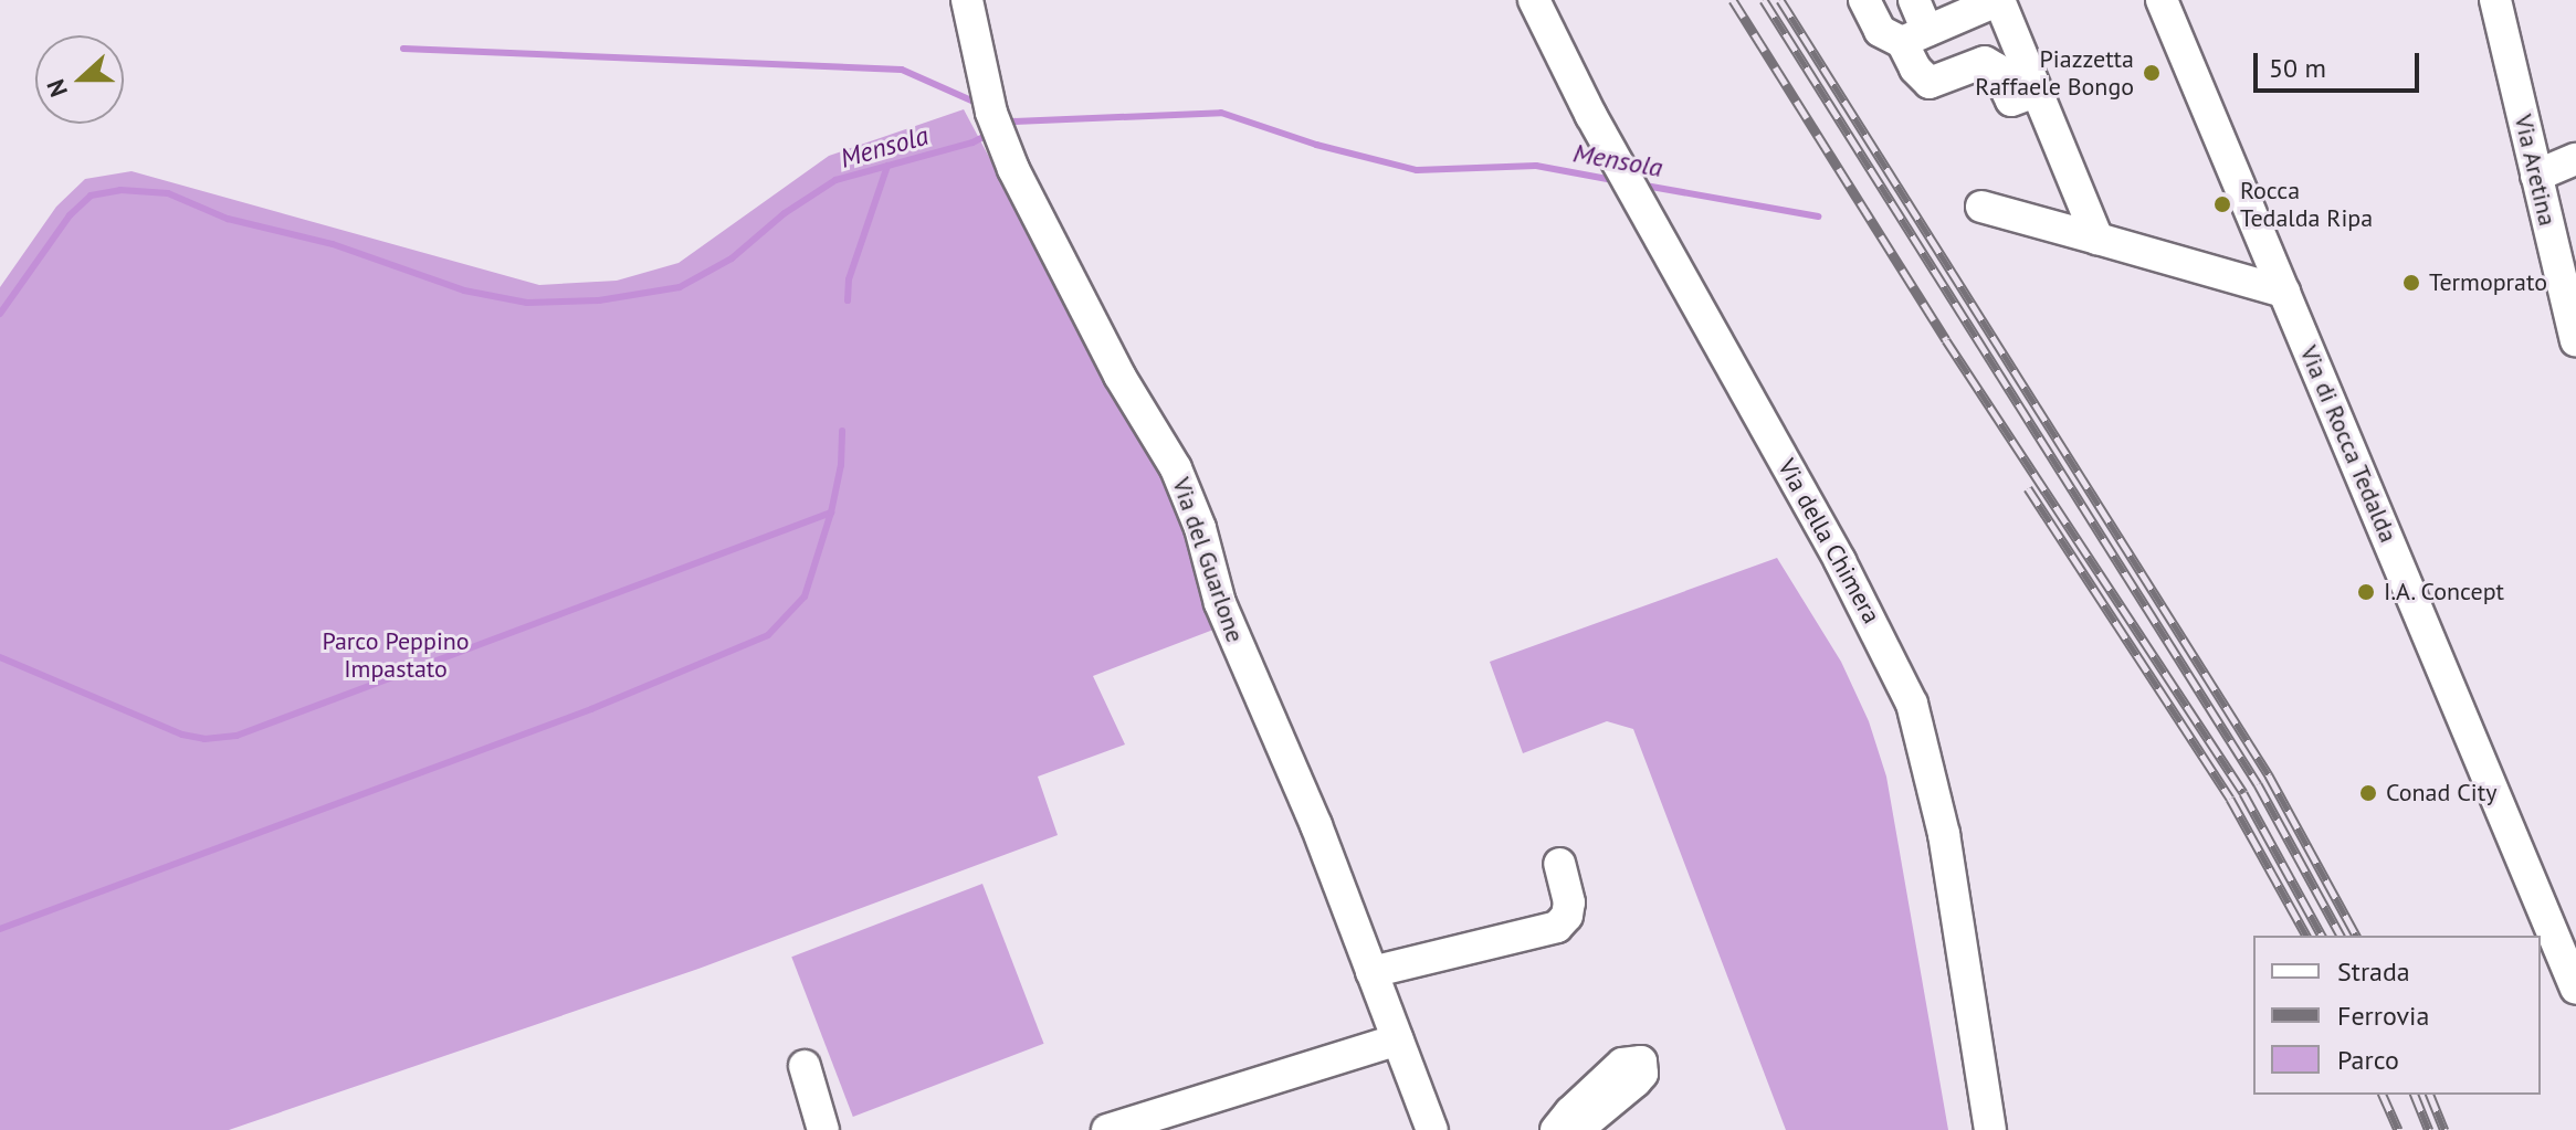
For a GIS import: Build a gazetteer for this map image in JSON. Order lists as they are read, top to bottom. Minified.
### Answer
{"streets":{"street":["Via Aretina","Via di Rocca Tedalda","Via della Chimera","Via del Guarlone"]},"water":["Mensola"],"parks":["Parco Peppino Impastato"],"places":["Piazzetta Raffaele Bongo","Rocca Tedalda Ripa","Termoprato","I.A. Concept","Conad City"],"legend":["Strada","Ferrovia","Parco"],"scale_bar":"50 m","north":"left"}
